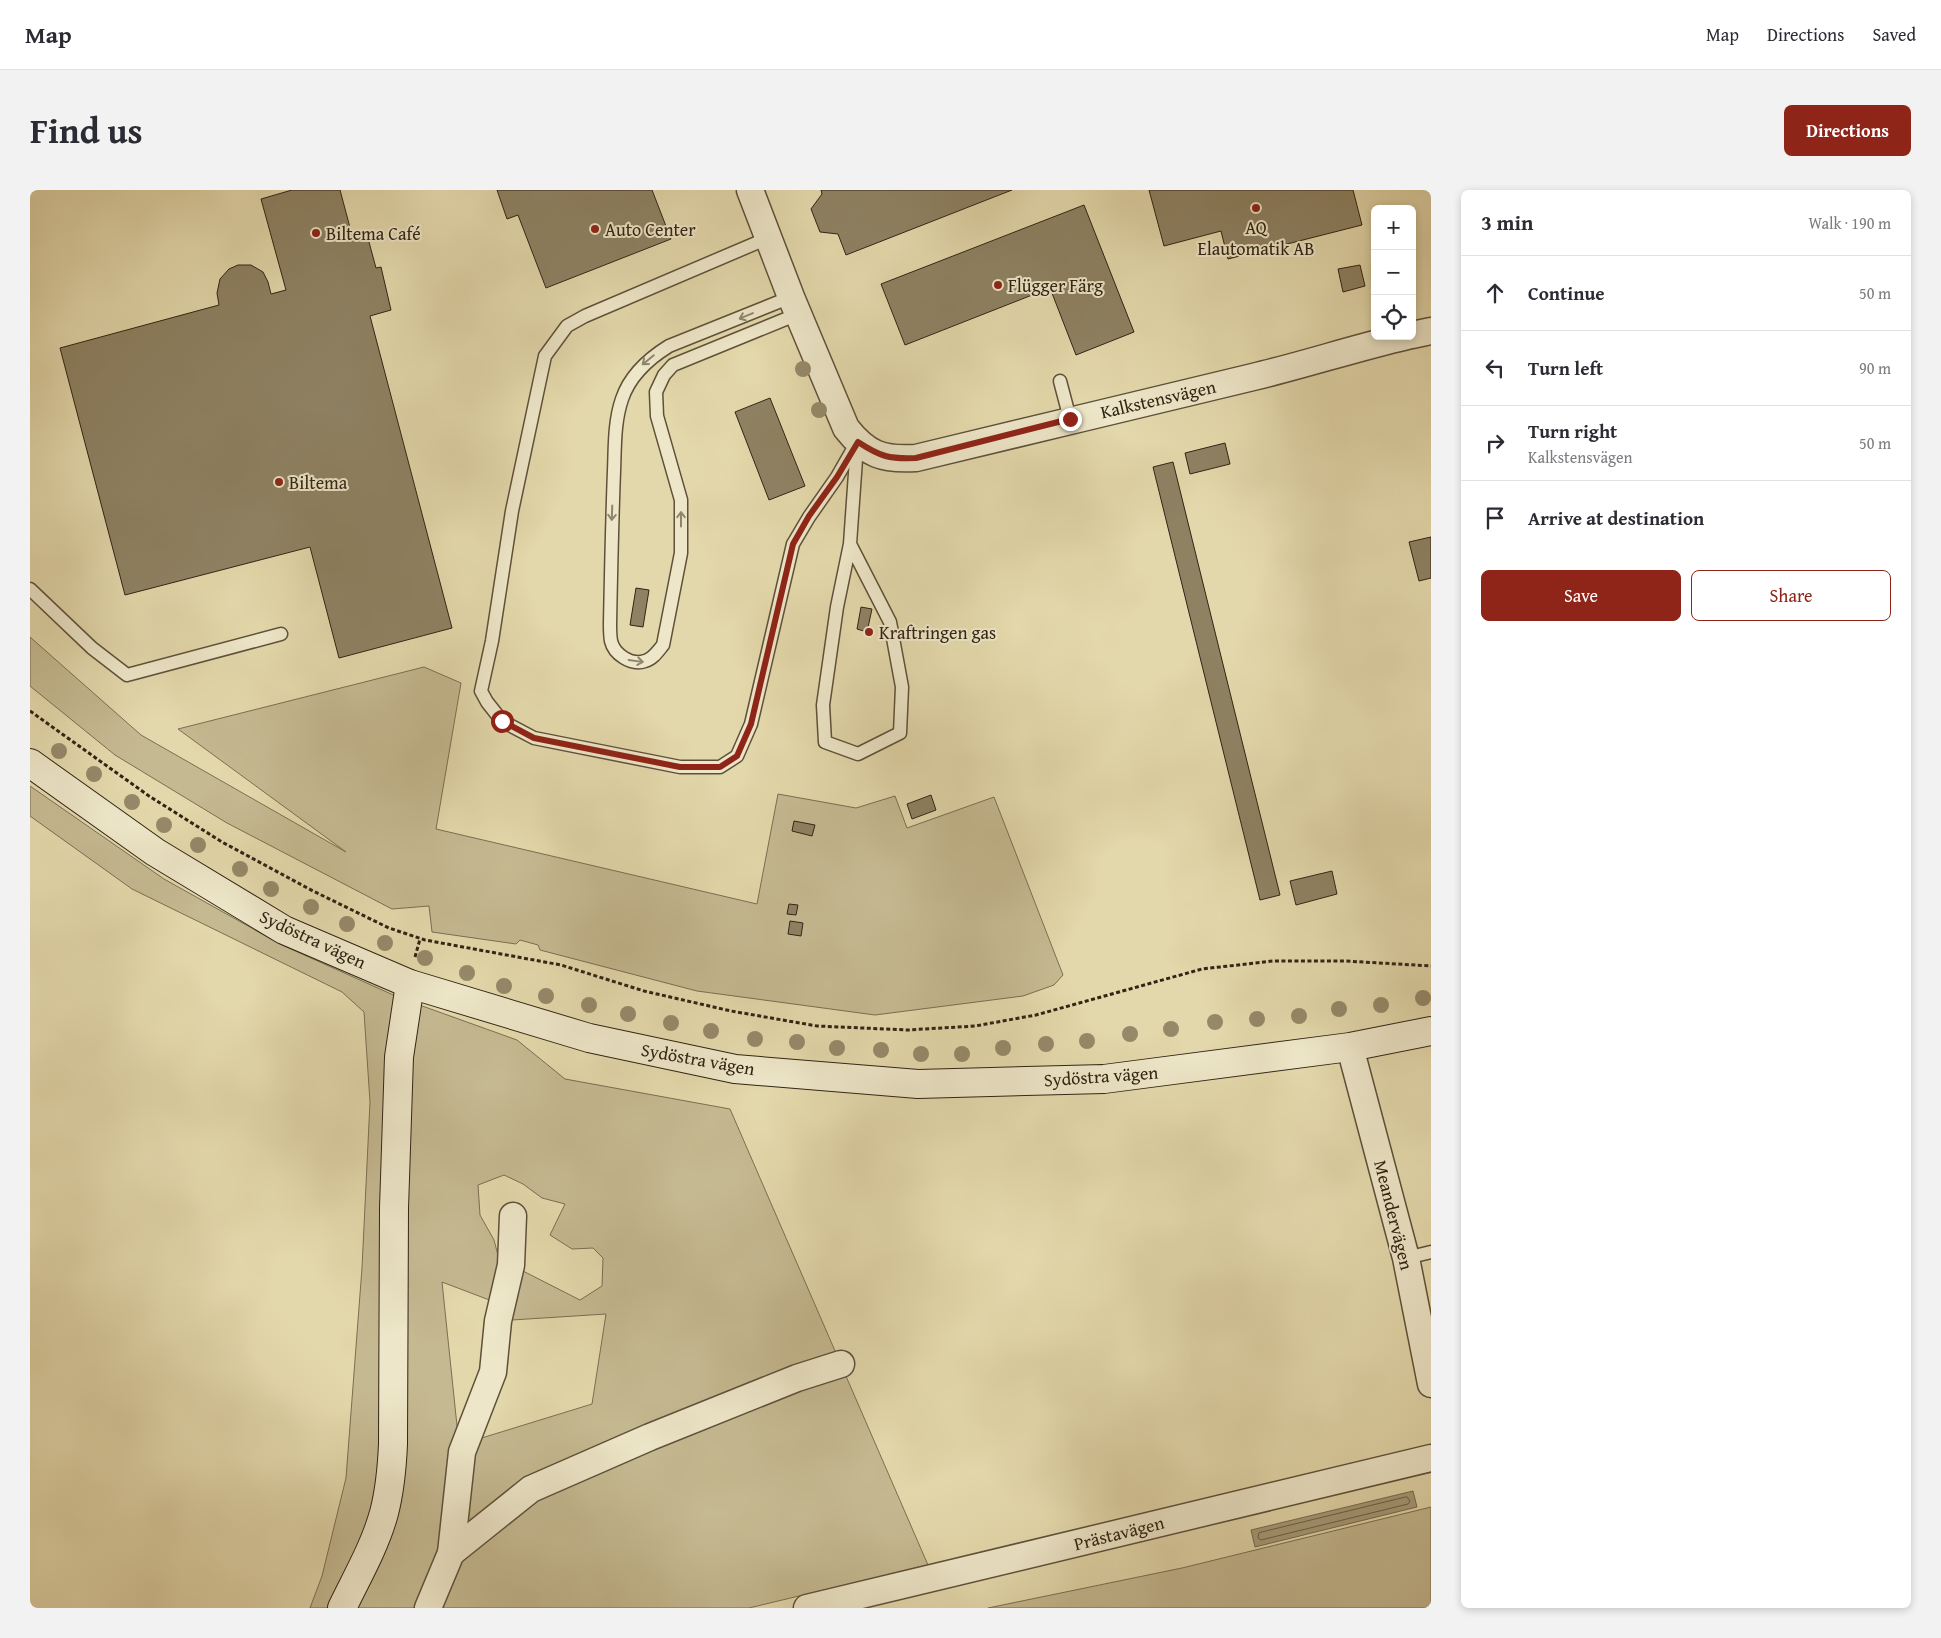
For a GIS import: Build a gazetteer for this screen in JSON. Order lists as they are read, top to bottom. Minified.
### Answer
{"streets":{"main road":["Sydöstra vägen"],"street":["Kalkstensvägen","Meandervägen","Prästavägen"]},"crossings":[["Sydöstra vägen","Meandervägen"]],"places":["AQ Elautomatik AB","Auto Center","Biltema Café","Flügger Färg","Biltema","Kraftringen gas"],"page":{"header":"Map","nav":["Map","Directions","Saved"],"title":"Find us","buttons":["Directions",["Save","Share"]],"heading":["3 min","Walk · 190 m"],"map_buttons":["+","−"],"list":[["Continue","50 m"],["Turn left","90 m"],["Turn right","Kalkstensvägen","50 m"],"Arrive at destination"]}}
